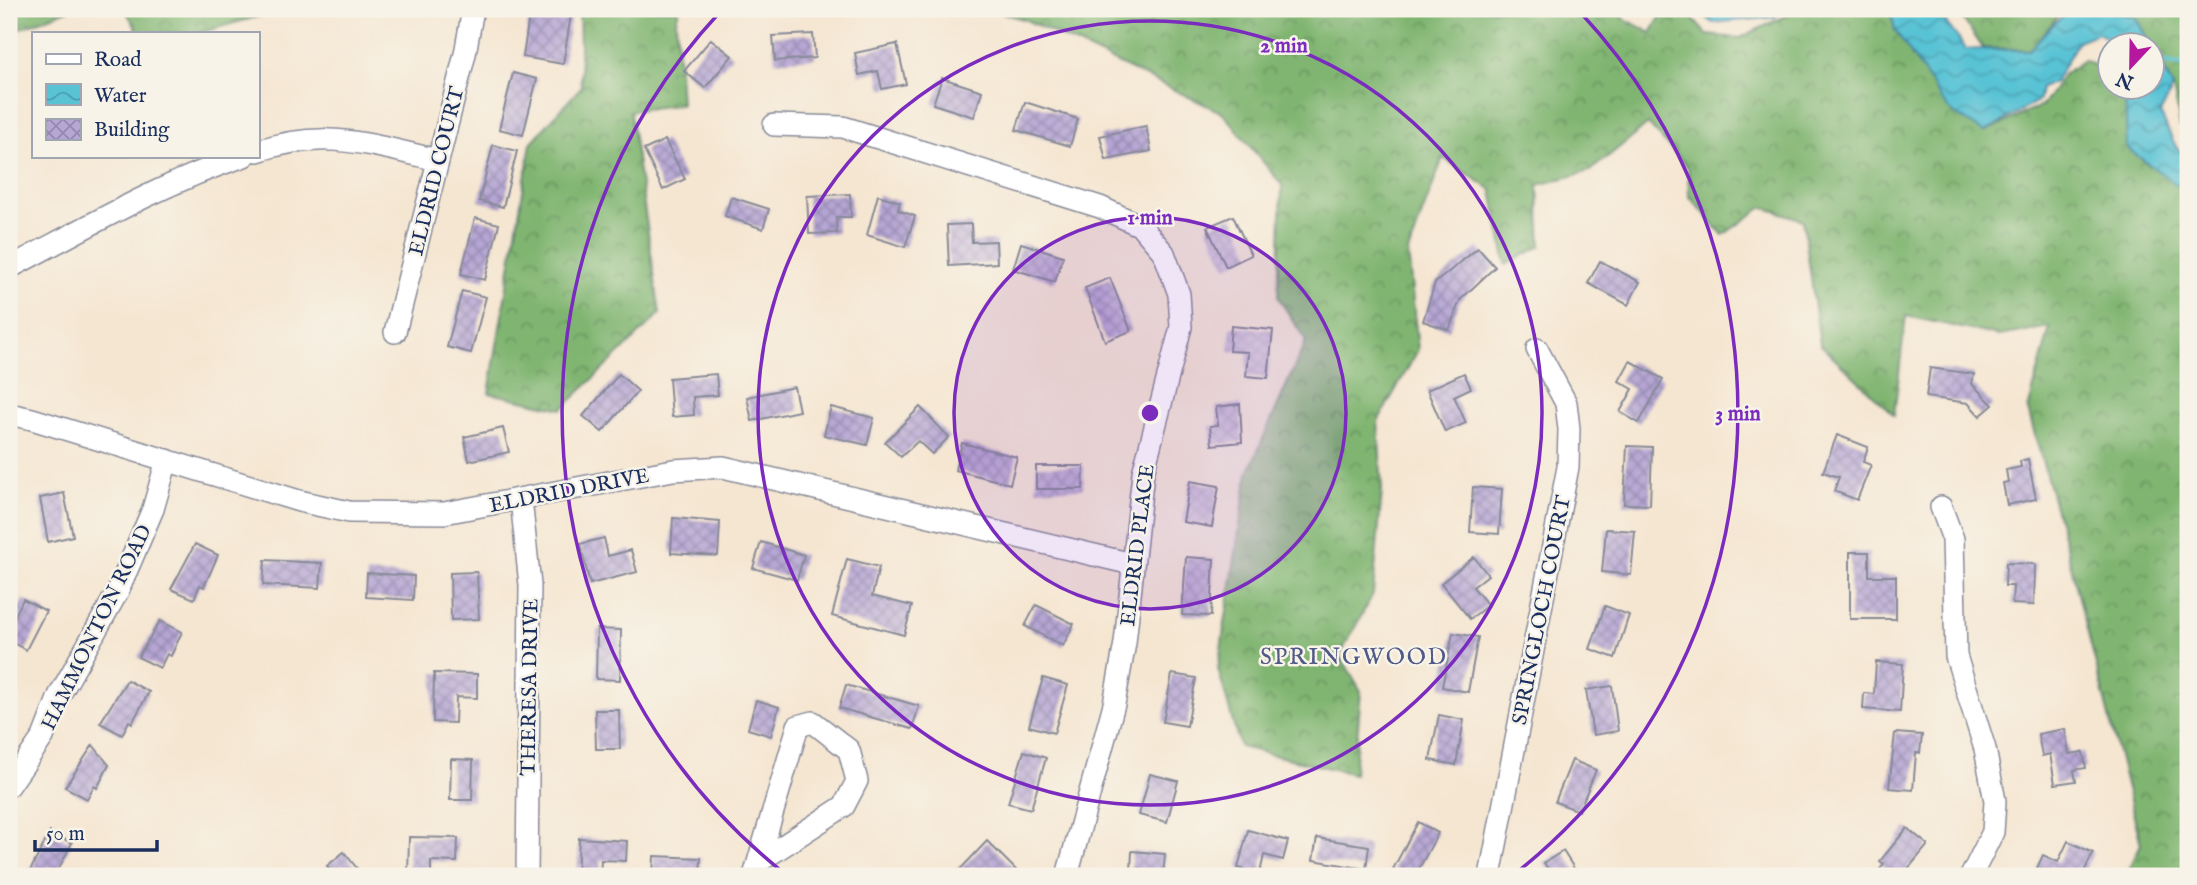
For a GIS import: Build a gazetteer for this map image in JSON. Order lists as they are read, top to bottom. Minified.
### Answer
{"streets":{"street":["ELDRID COURT","ELDRID DRIVE","ELDRID PLACE","SPRINGLOCH COURT","HAMMONTON ROAD","THERESA DRIVE"]},"crossings":[["ELDRID DRIVE","ELDRID PLACE"],["ELDRID DRIVE","HAMMONTON ROAD"],["ELDRID DRIVE","THERESA DRIVE"]],"districts":["SPRINGWOOD"],"legend":["Road","Water","Building"],"scale_bar":"50 m","north":"bottom","rings":["2 min","1 min","3 min"]}
